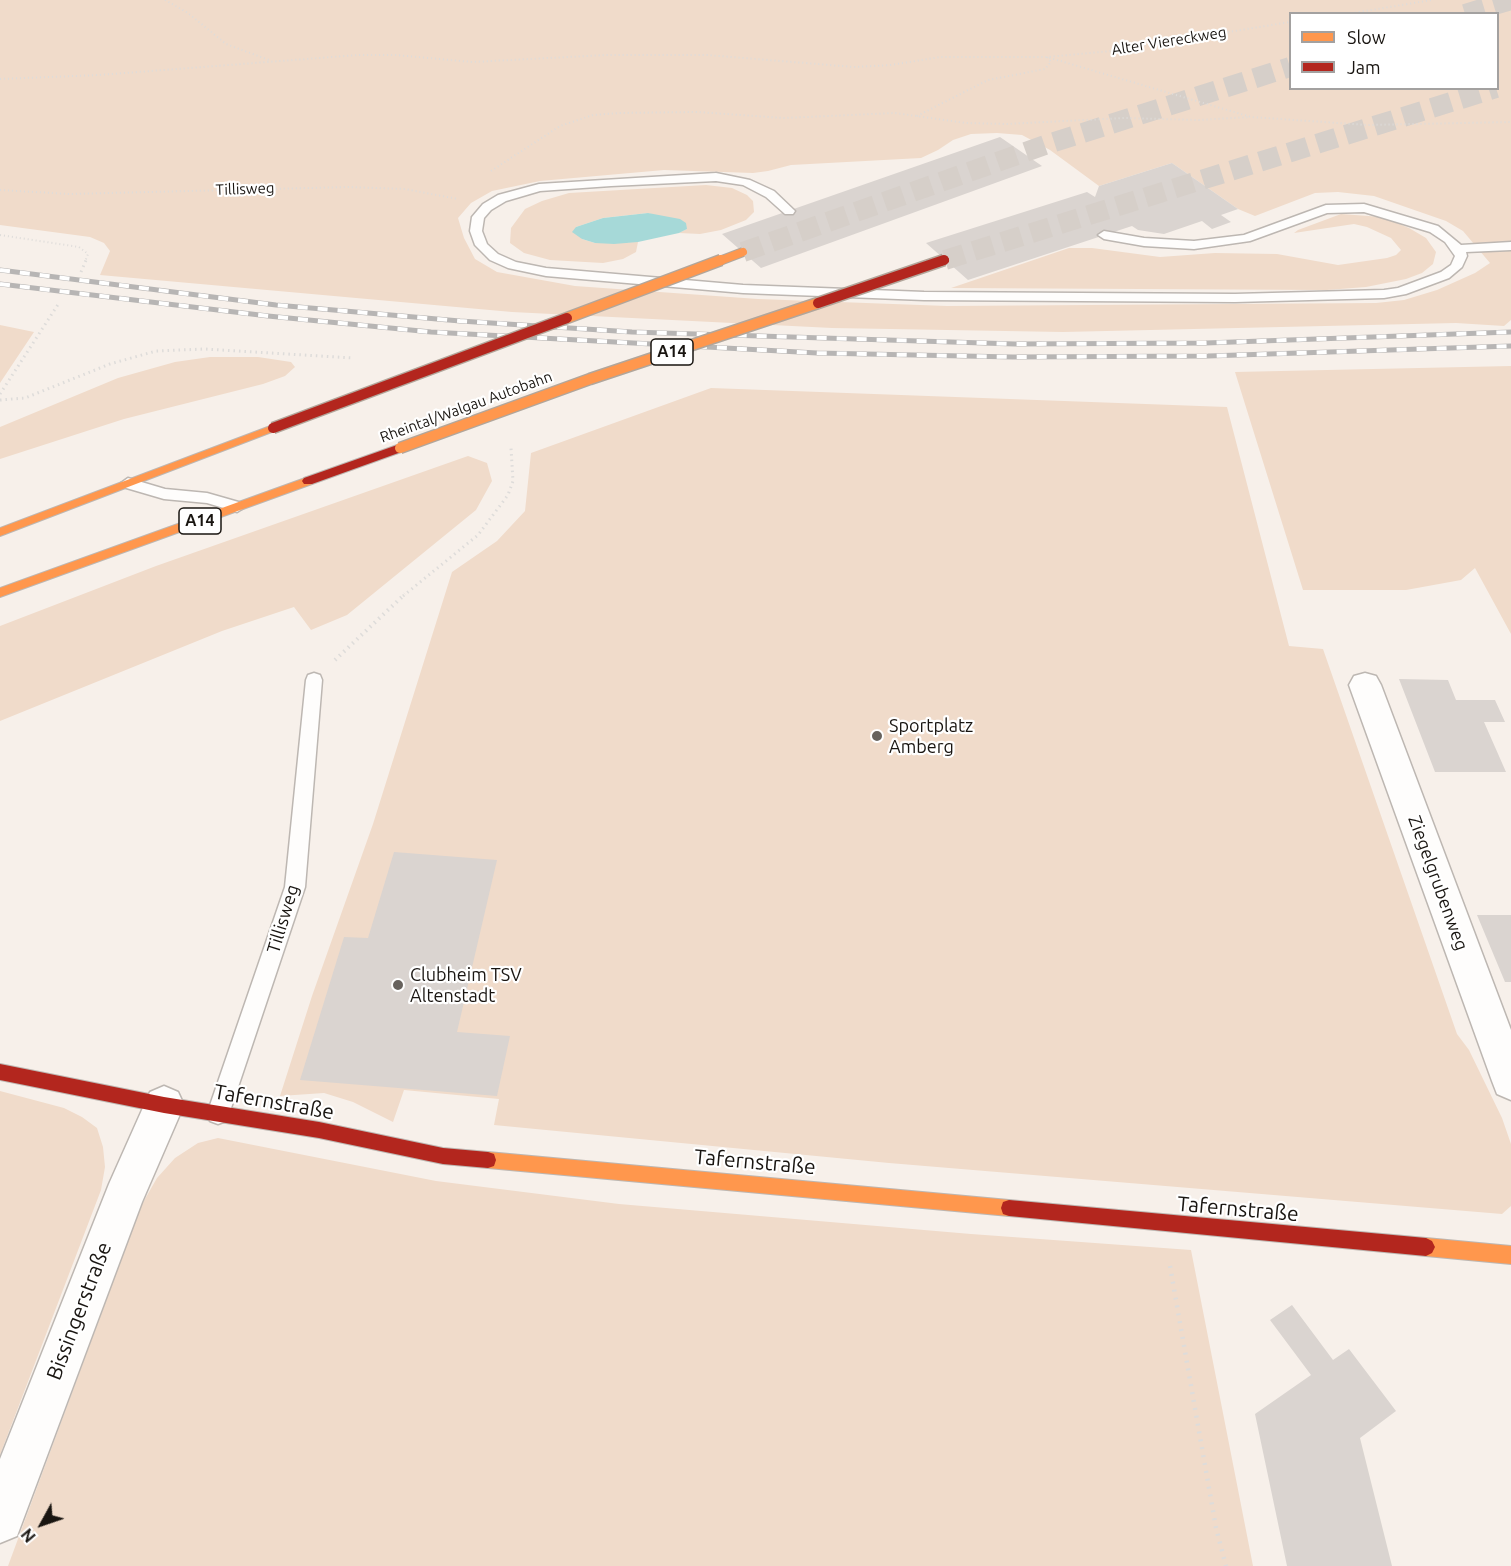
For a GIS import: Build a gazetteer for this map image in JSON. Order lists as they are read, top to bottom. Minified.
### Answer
{"streets":{"main road":["A14","Rheintal/Walgau Autobahn","Tafernstraße"],"street":["Ziegelgrubenweg","Bissingerstraße"],"lane":["Tillisweg"],"path":["Alter Viereckweg"]},"crossings":[["Tillisweg","Tafernstraße"],["Tafernstraße","Bissingerstraße"]],"places":["Sportplatz Amberg","Clubheim TSV Altenstadt"],"legend":["Slow","Jam"],"north":"bottom left"}
